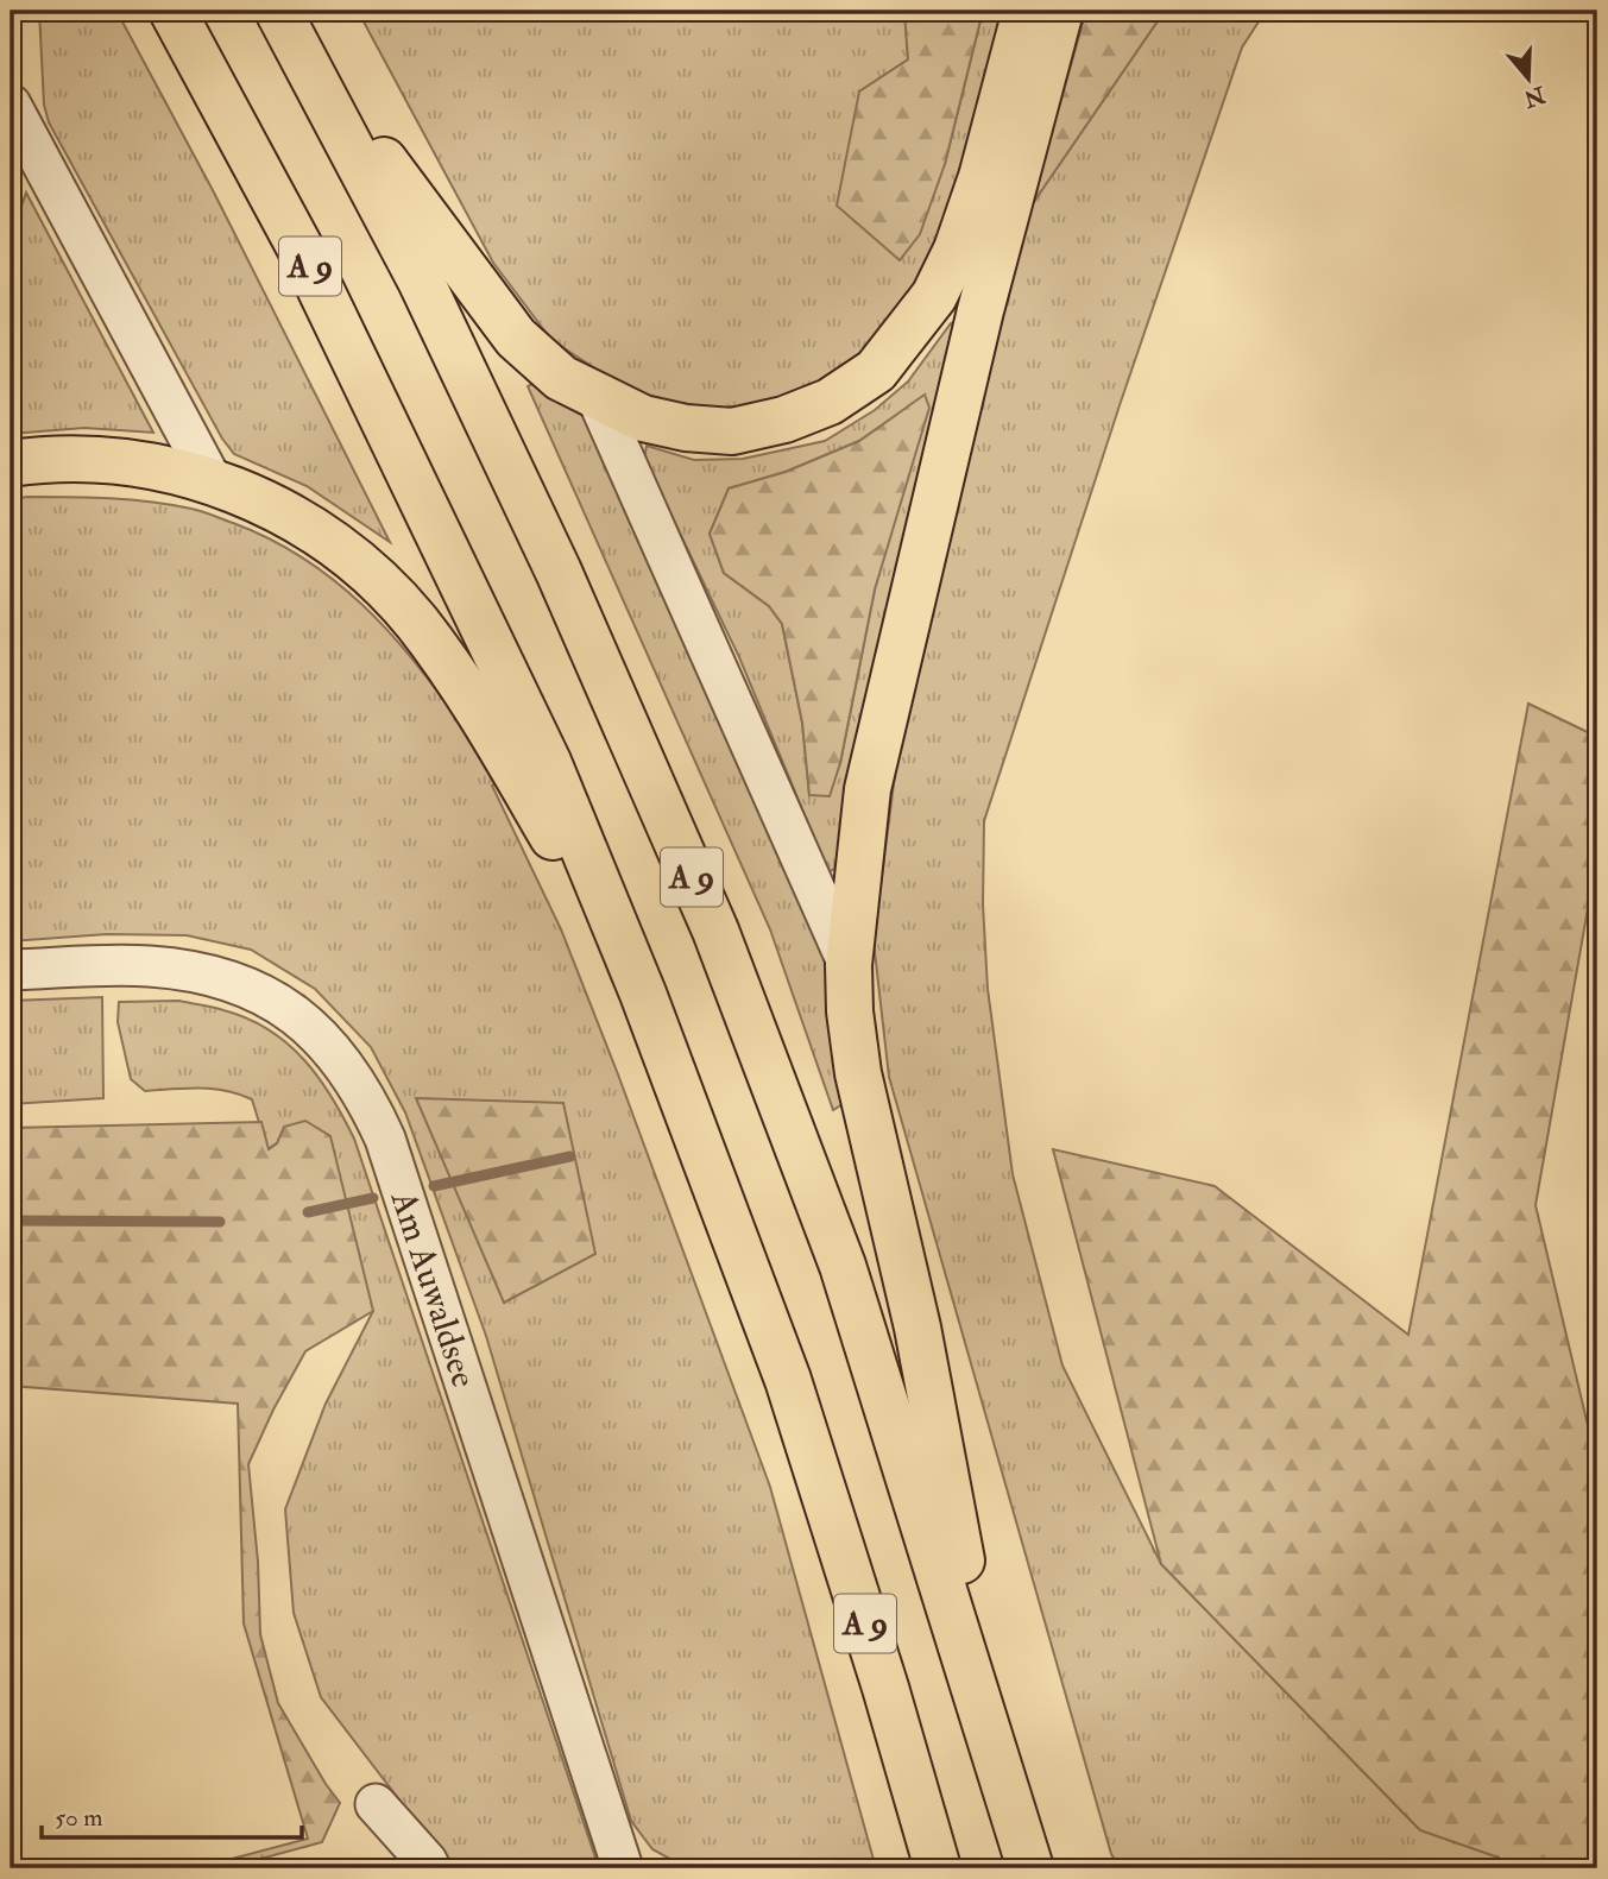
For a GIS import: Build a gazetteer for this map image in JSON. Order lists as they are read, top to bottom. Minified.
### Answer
{"streets":{"highway":["A 9"],"street":["Am Auwaldsee"]},"scale_bar":"50 m","north":"bottom"}
